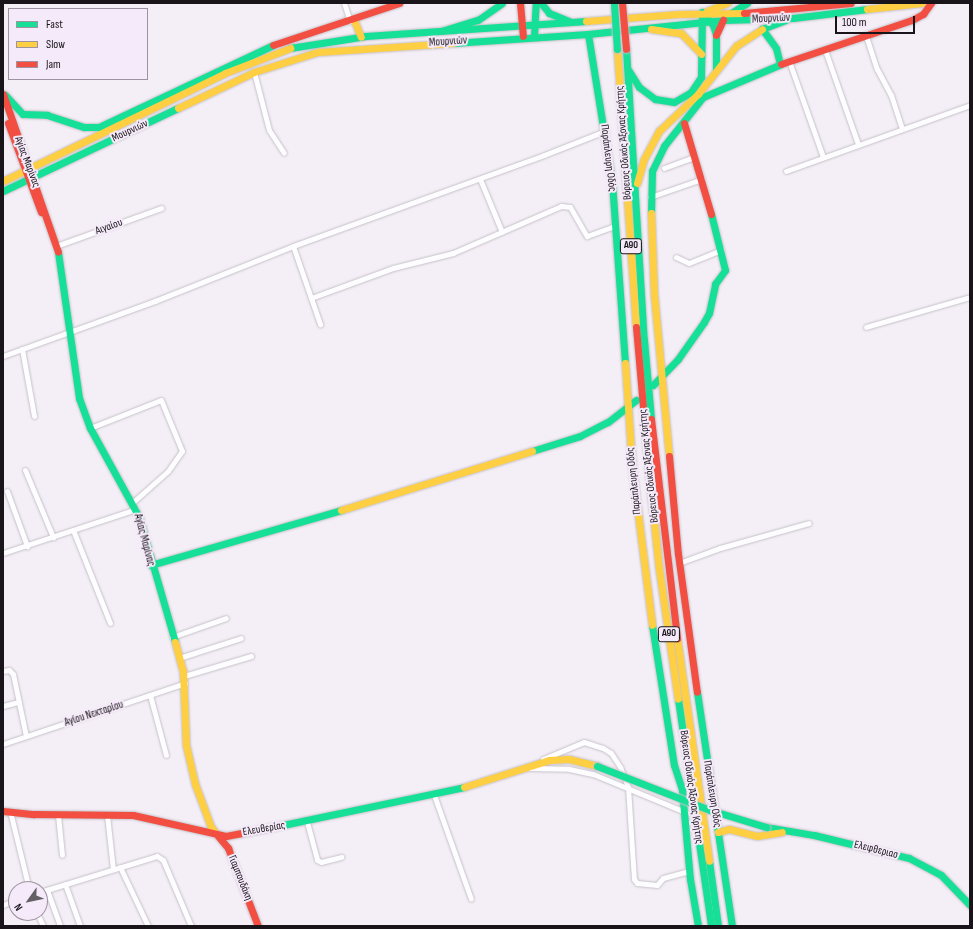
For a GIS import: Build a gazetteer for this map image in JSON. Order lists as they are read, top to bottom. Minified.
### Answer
{"streets":{"main road":["Μουρνιών","Βόρειος Οδικός Άξονας Κρήτης","Παράπλευρη Οδός","Αγίας Μαρίνας","Α90","Ελευθερίας","Ελεφθεριασ","Γιαμπουδάκη"],"street":["Αιγαίου","Αγίου Νεκταρίου"]},"crossings":[["Μουρνιών","Παράπλευρη Οδός"],["Μουρνιών","Αγίας Μαρίνας"],["Αγίας Μαρίνας","Αιγαίου"],["Αγίας Μαρίνας","Αγίου Νεκταρίου"],["Αγίας Μαρίνας","Ελευθερίας"],["Αγίας Μαρίνας","Γιαμπουδάκη"],["Ελευθερίας","Ελεφθεριασ"],["Ελευθερίας","Γιαμπουδάκη"]],"legend":["Fast","Slow","Jam"],"scale_bar":"100 m","north":"bottom left"}
